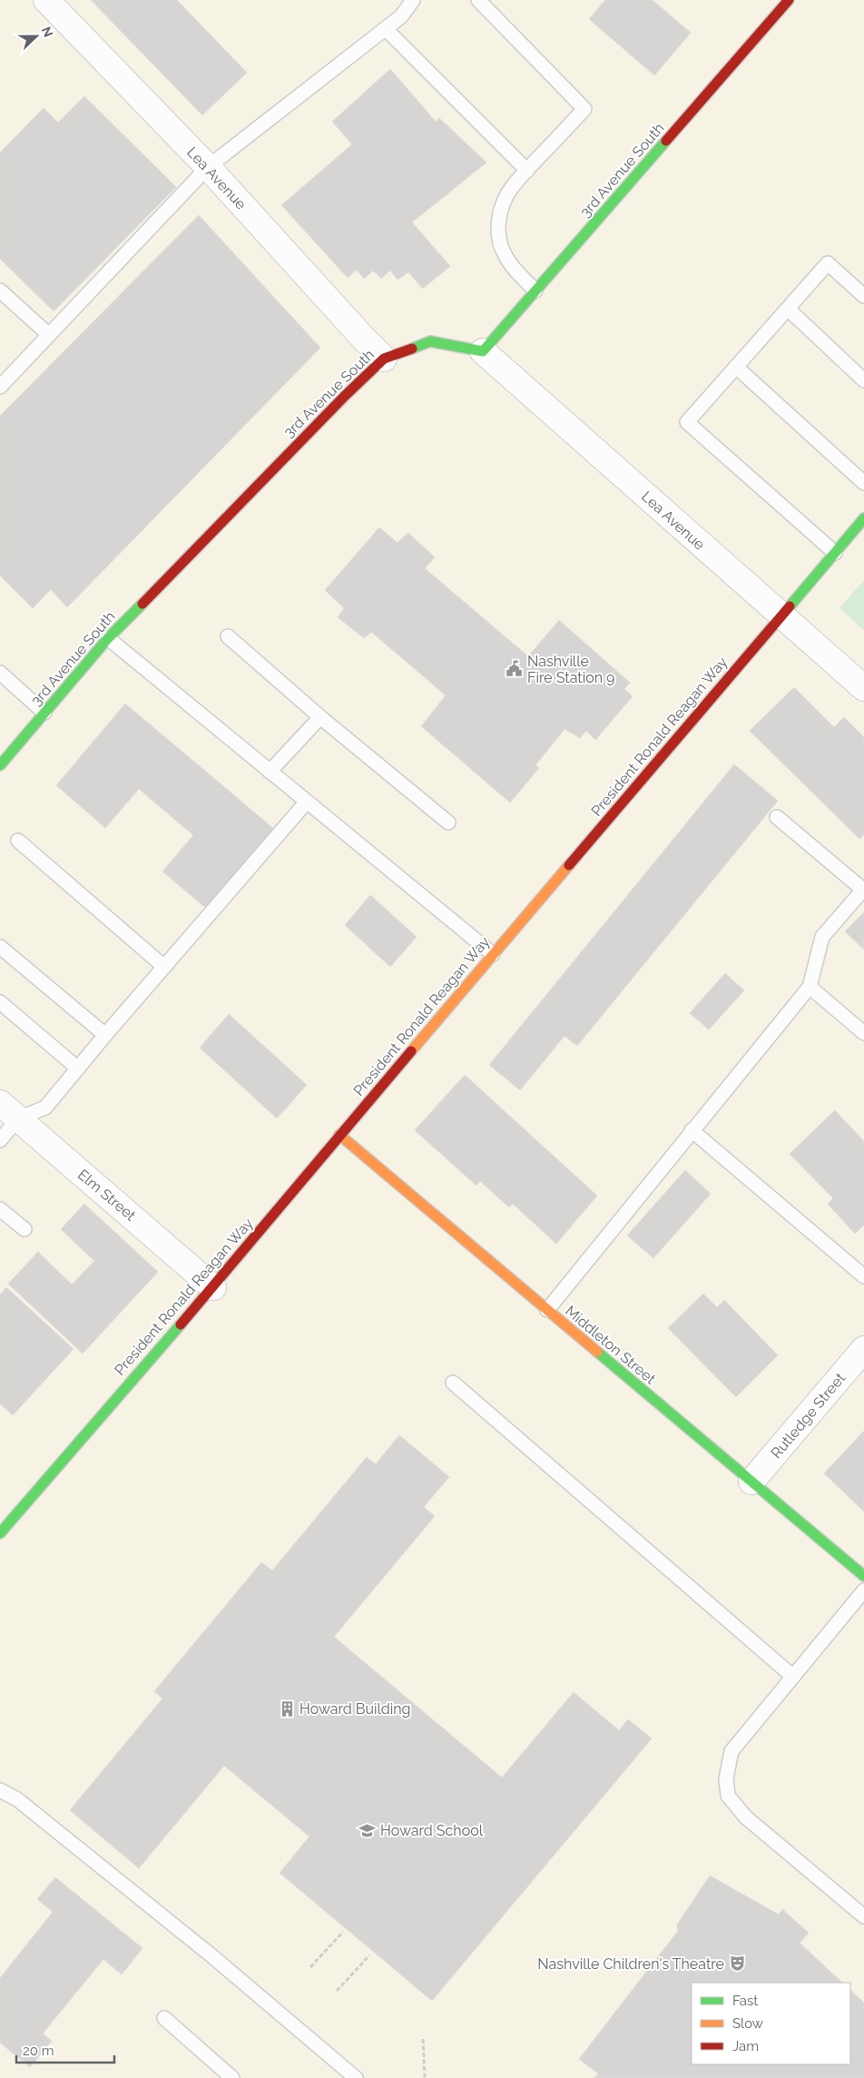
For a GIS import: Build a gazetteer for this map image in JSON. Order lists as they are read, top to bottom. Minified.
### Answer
{"streets":{"street":["3rd Avenue South","Lea Avenue","President Ronald Reagan Way","Elm Street","Middleton Street","Rutledge Street"]},"crossings":[["3rd Avenue South","Lea Avenue"],["Lea Avenue","President Ronald Reagan Way"],["President Ronald Reagan Way","Elm Street"],["President Ronald Reagan Way","Middleton Street"],["Middleton Street","Rutledge Street"]],"places":{"public building":["Nashville Fire Station 9"],"building":["Howard Building"],"school or university":["Howard School"],"theatre":["Nashville Children's Theatre"]},"legend":["Fast","Slow","Jam"],"scale_bar":"20 m","north":"right"}
